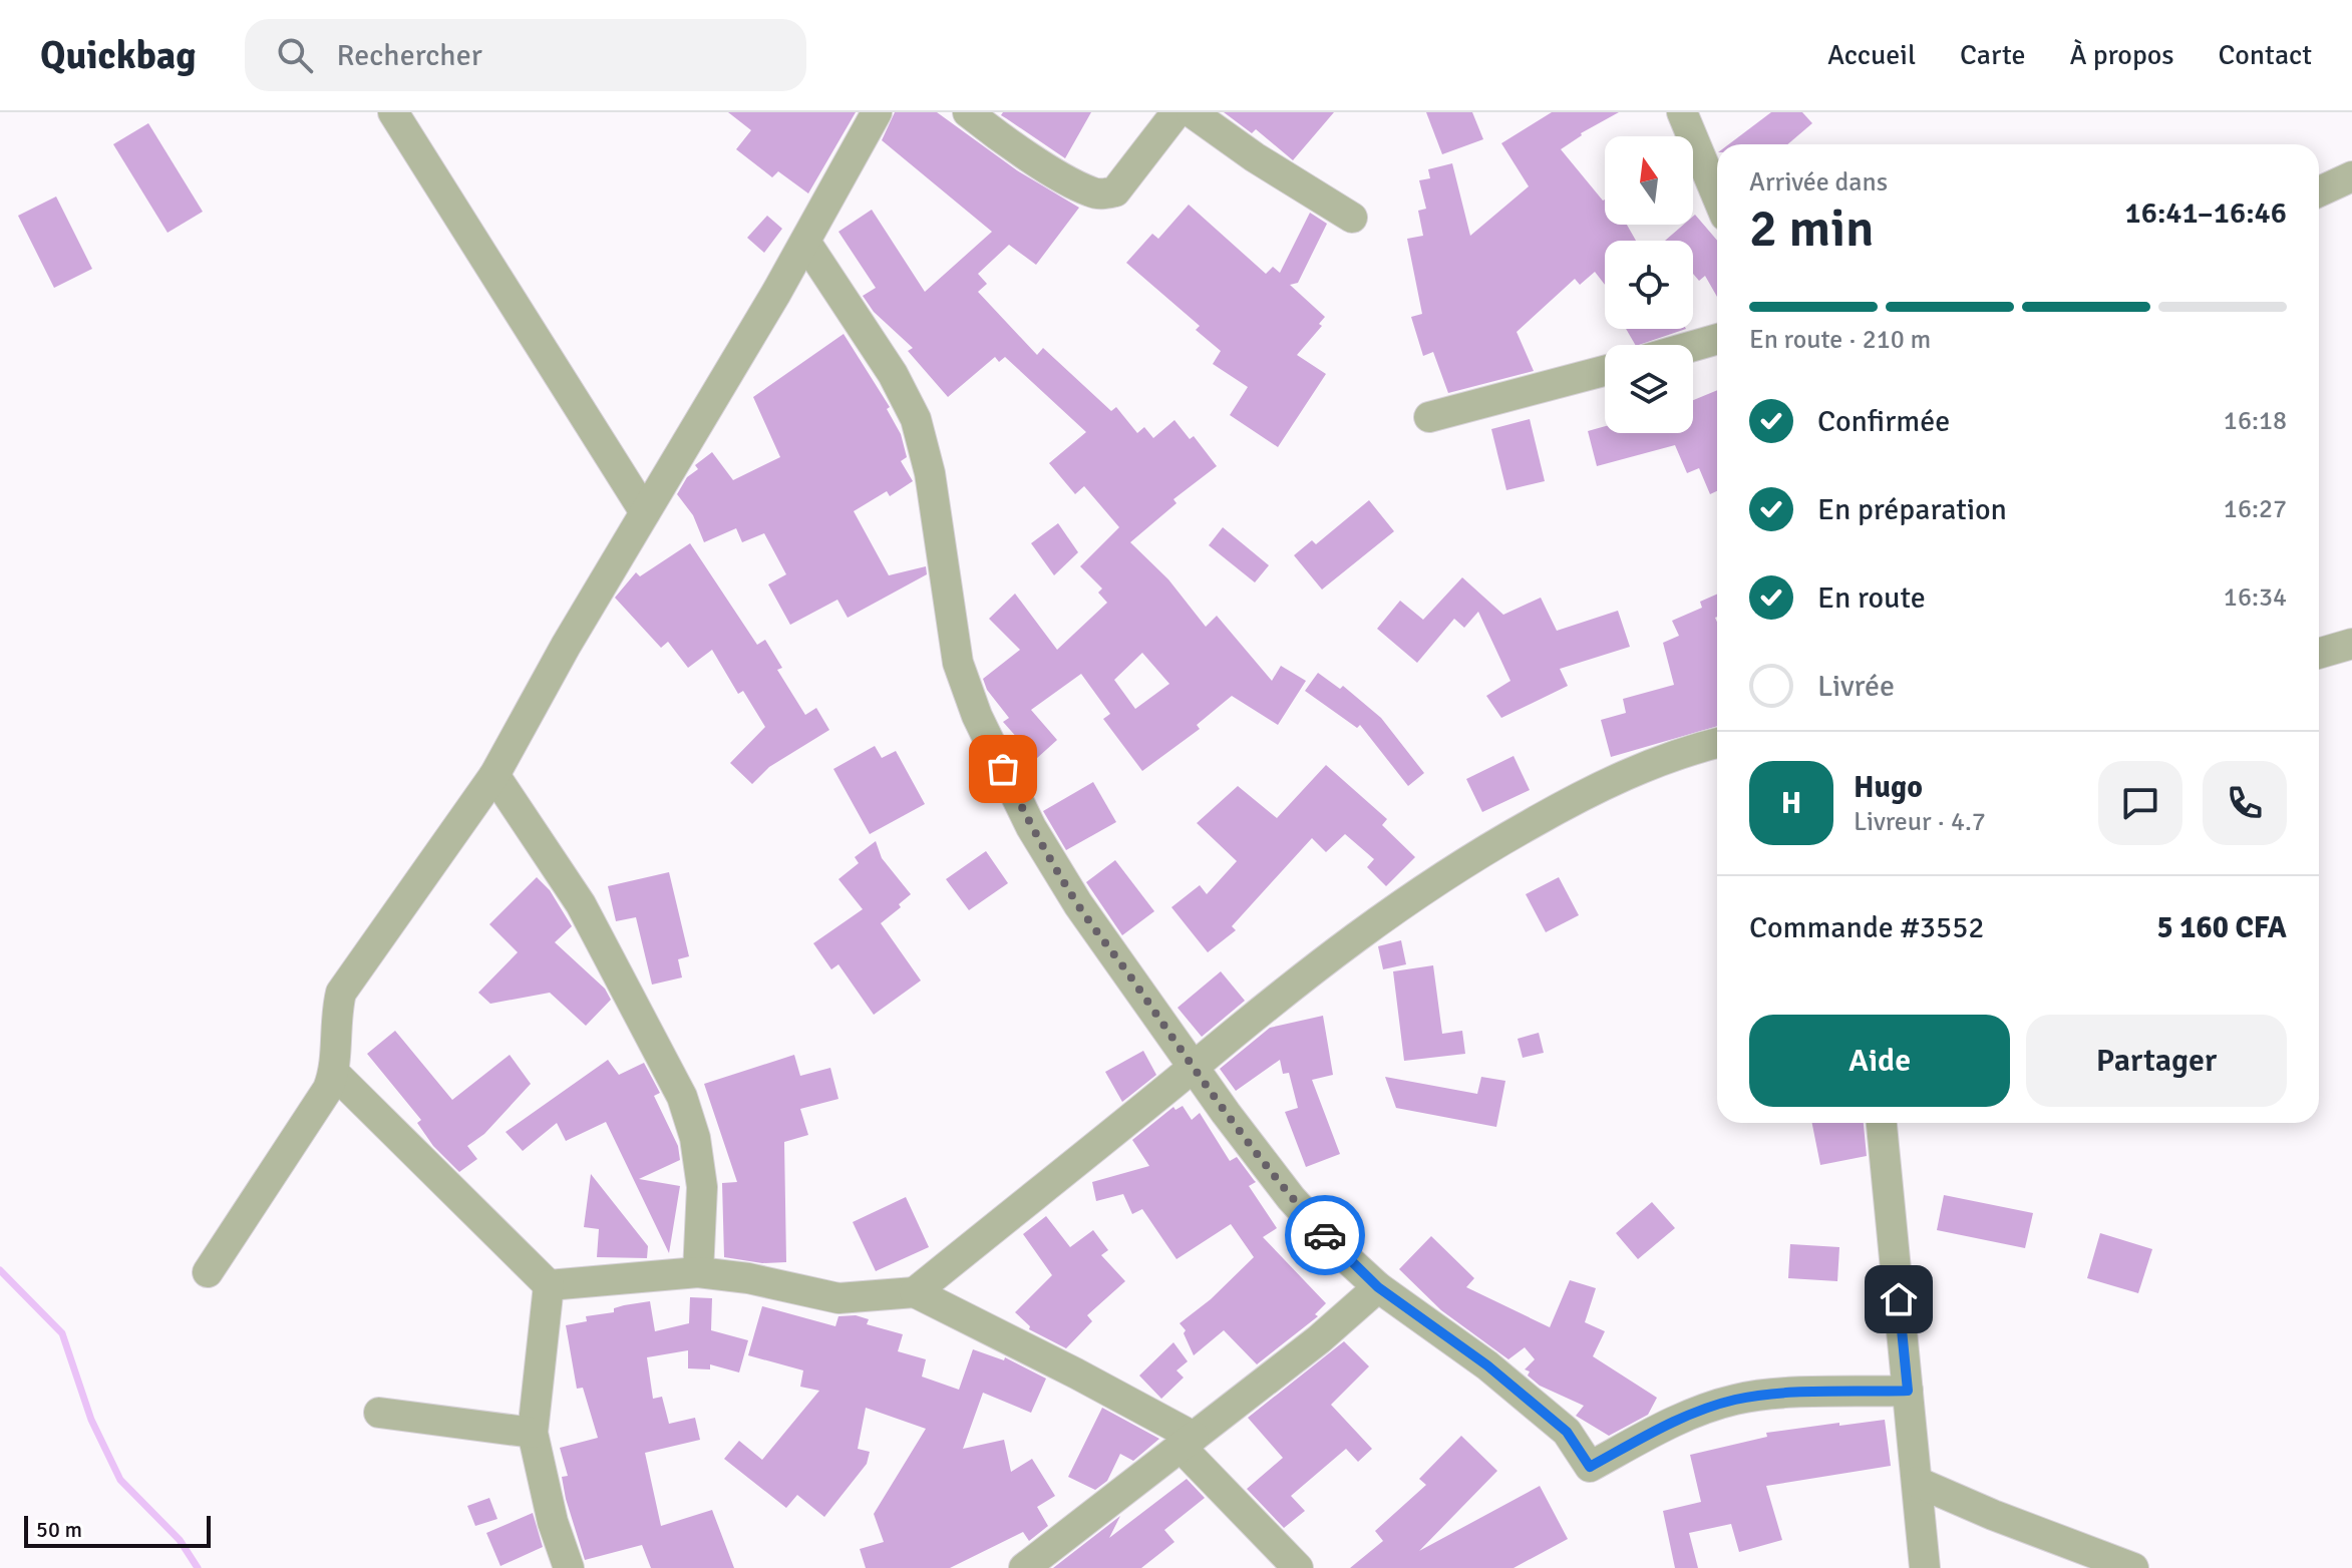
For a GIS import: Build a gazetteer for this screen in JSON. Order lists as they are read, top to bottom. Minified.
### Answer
{"scale_bar":"50 m","north":"top","page":{"header":"Quickbag","search":"Rechercher","nav":["Accueil","Carte","À propos","Contact"],"heading":["2 min","Arrivée dans","16:41–16:46"],"panel":["Hugo","Livreur · 4.7","Commande #3552","5 160 CFA"],"bar":"En route · 210 m","list":[["Confirmée","16:18"],["En préparation","16:27"],["En route","16:34"],"Livrée"],"round":"H","buttons":["Aide","Partager"],"scale":"50 m"}}
